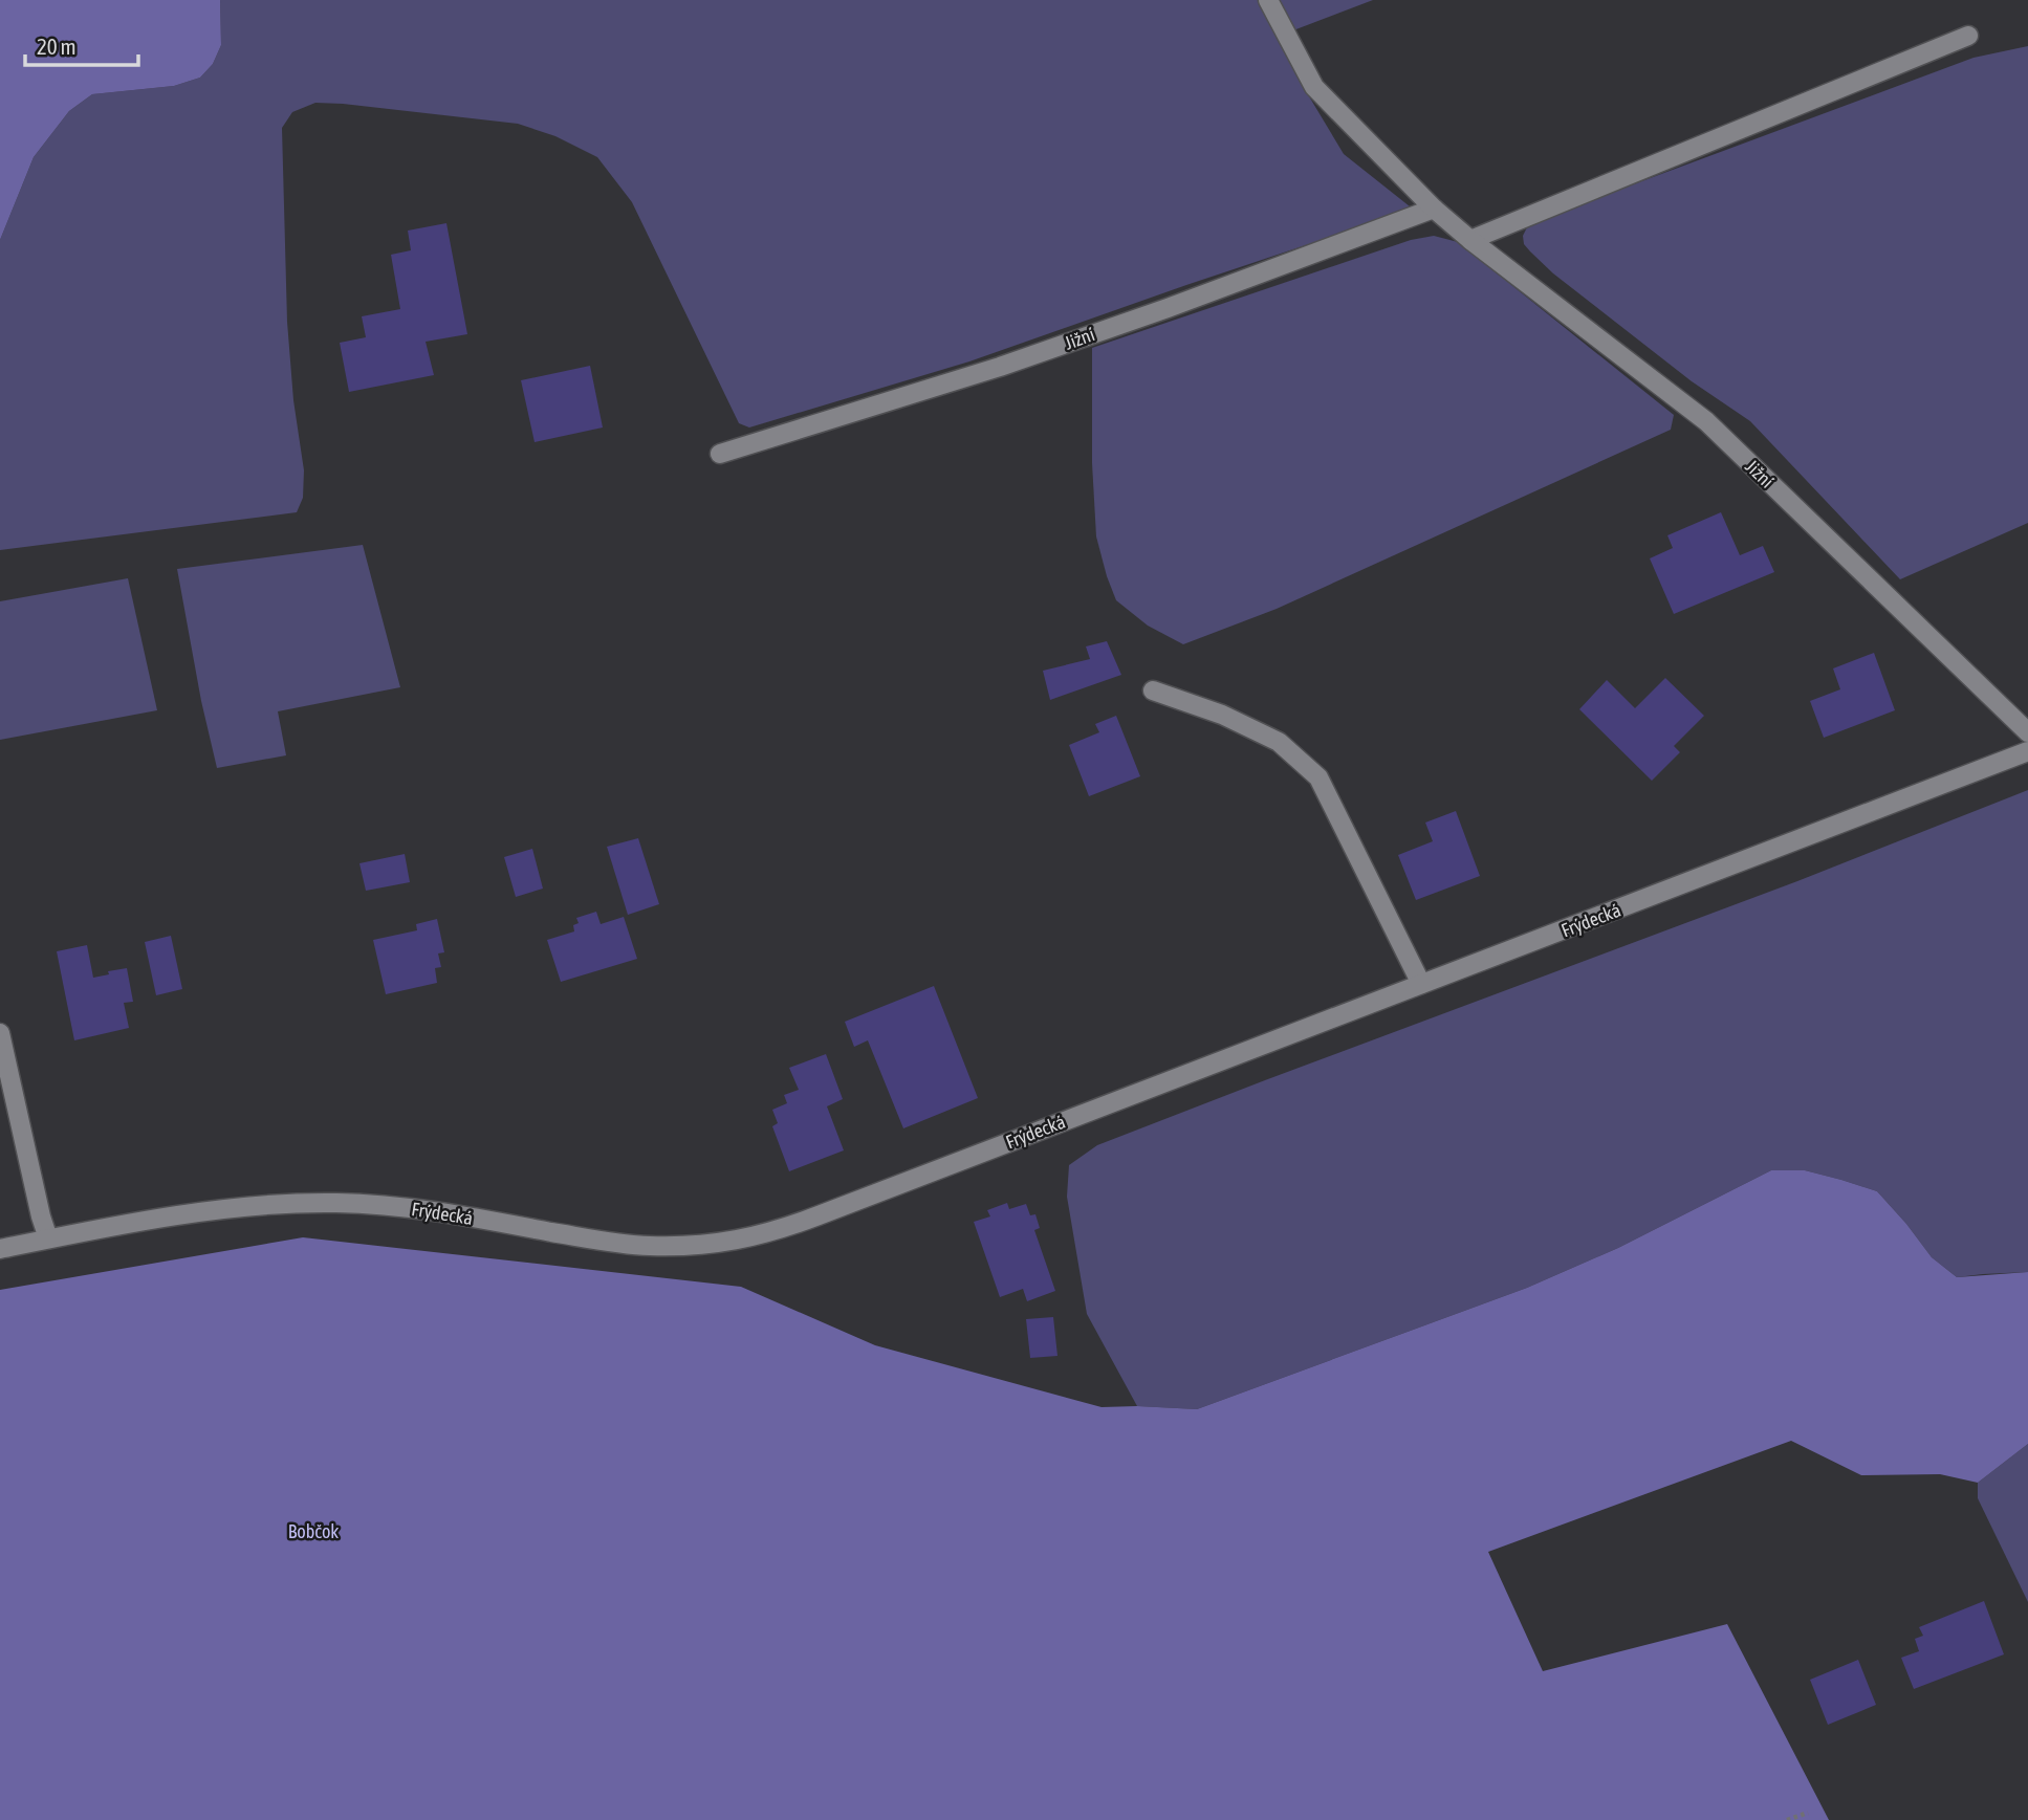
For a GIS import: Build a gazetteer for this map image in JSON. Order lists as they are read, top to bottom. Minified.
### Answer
{"streets":{"main road":["Jižní","Frýdecká"]},"parks":["Bobčok"],"scale_bar":"20 m"}
